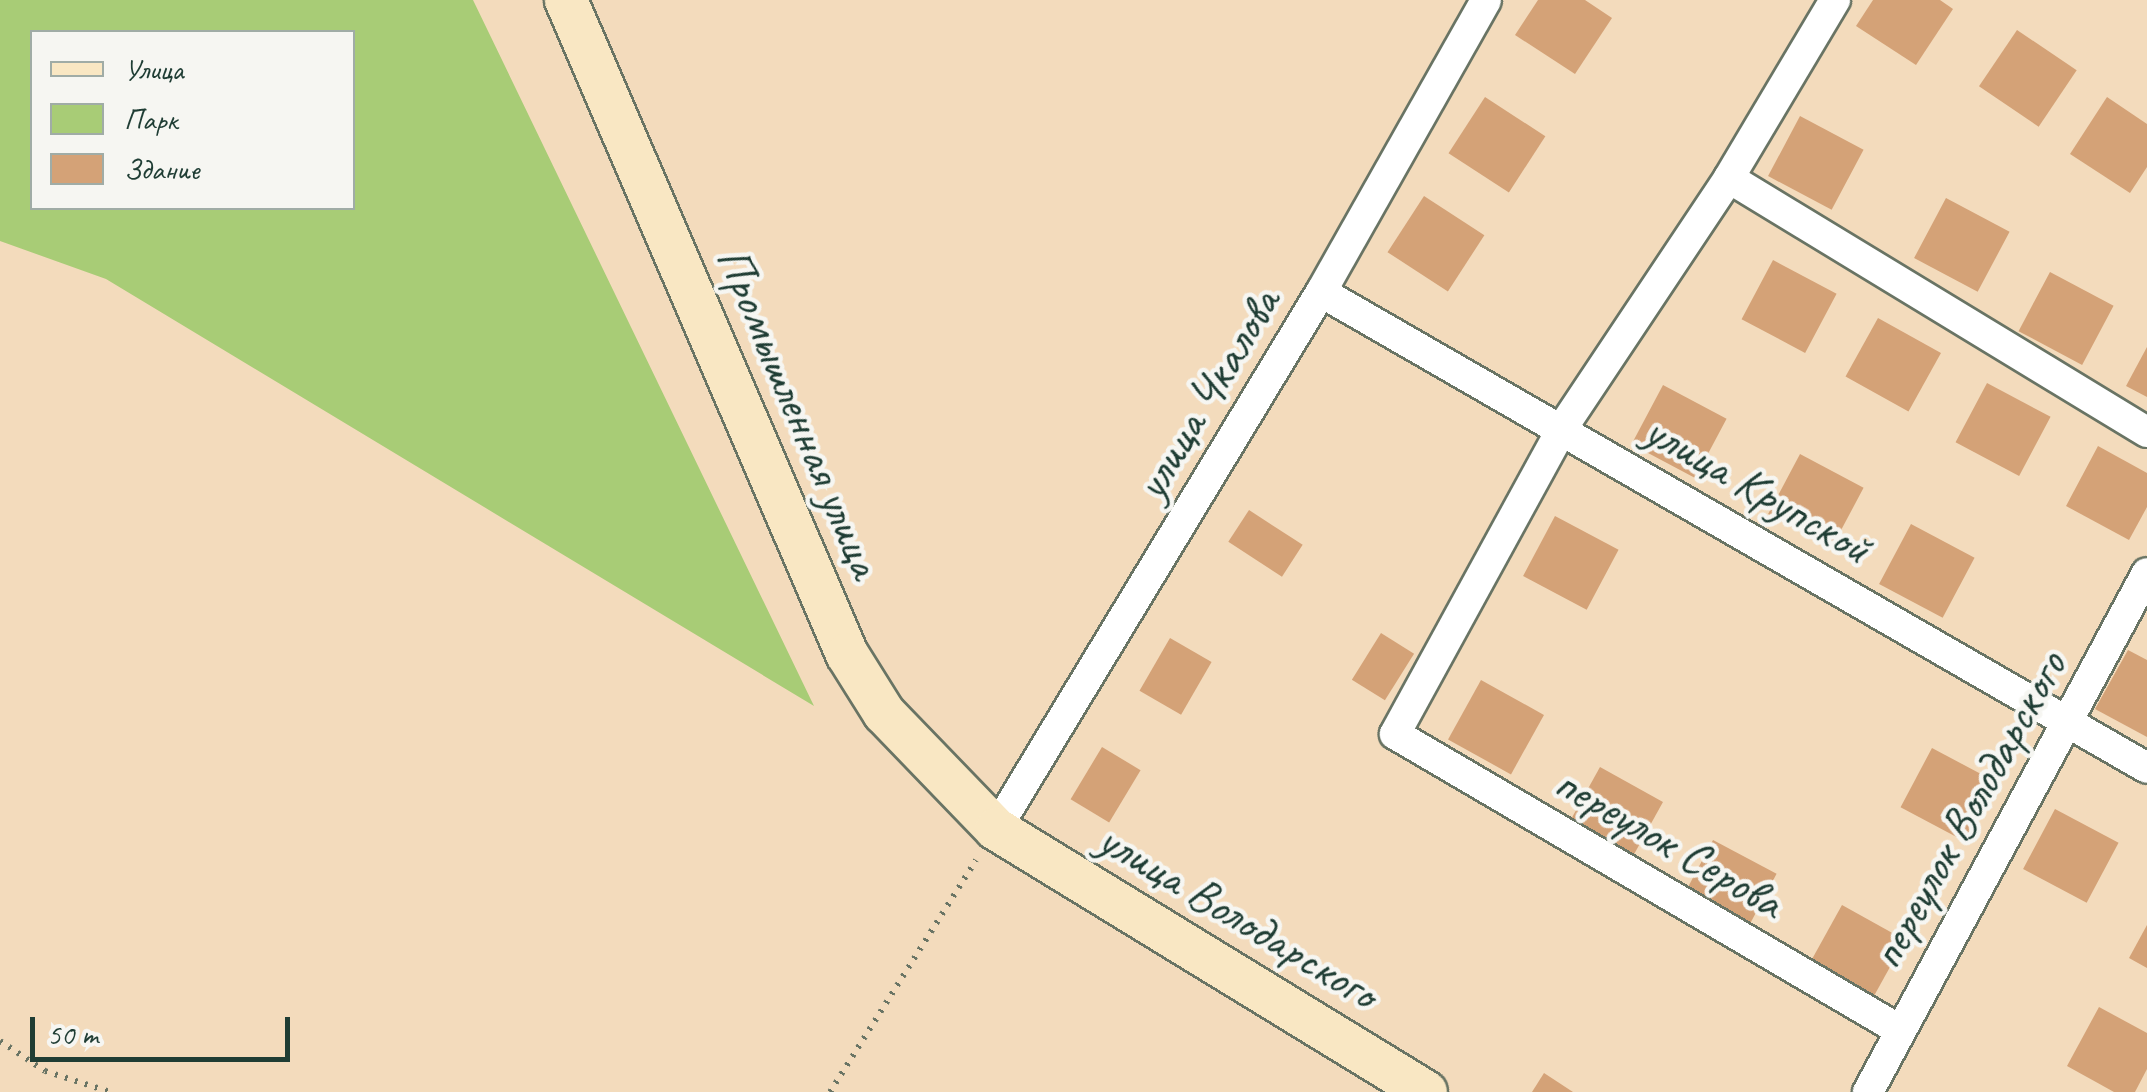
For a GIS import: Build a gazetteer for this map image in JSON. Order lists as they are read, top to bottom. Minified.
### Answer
{"streets":{"main road":["Промышленная улица","улица Володарского"],"street":["улица Чкалова","улица Крупской","переулок Володарского","переулок Серова"]},"crossings":[["улица Чкалова","Промышленная улица"],["улица Чкалова","улица Крупской"],["улица Чкалова","улица Володарского"],["Промышленная улица","улица Володарского"],["улица Крупской","переулок Володарского"],["улица Крупской","переулок Серова"],["переулок Володарского","переулок Серова"]],"legend":["Улица","Парк","Здание"],"scale_bar":"50 m"}
